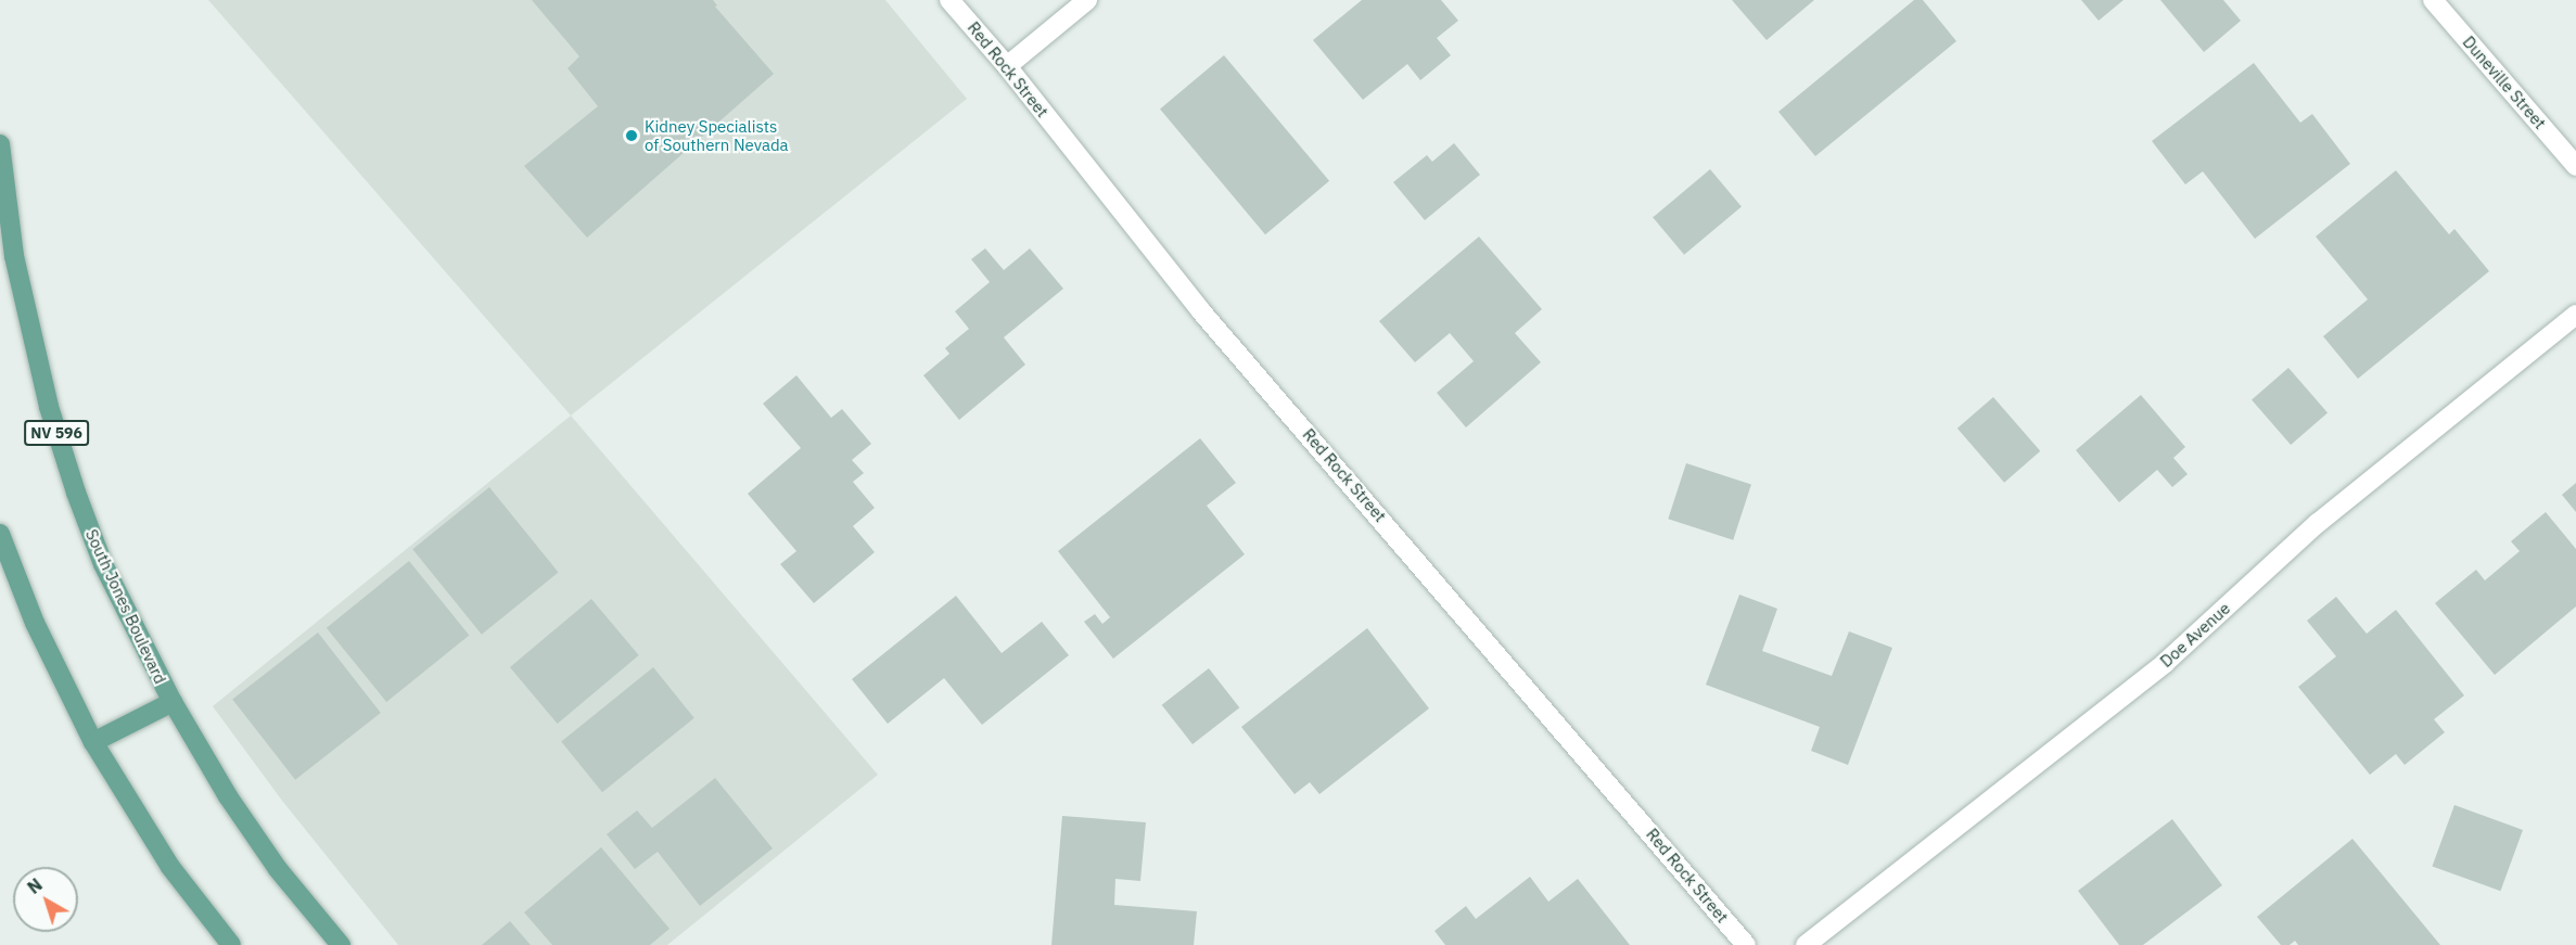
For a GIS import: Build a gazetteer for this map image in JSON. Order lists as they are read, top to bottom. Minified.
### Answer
{"streets":{"main road":["NV 596","South Jones Boulevard"],"street":["Red Rock Street","Duneville Street","Doe Avenue"]},"places":["Kidney Specialists of Southern Nevada"],"north":"top left"}
